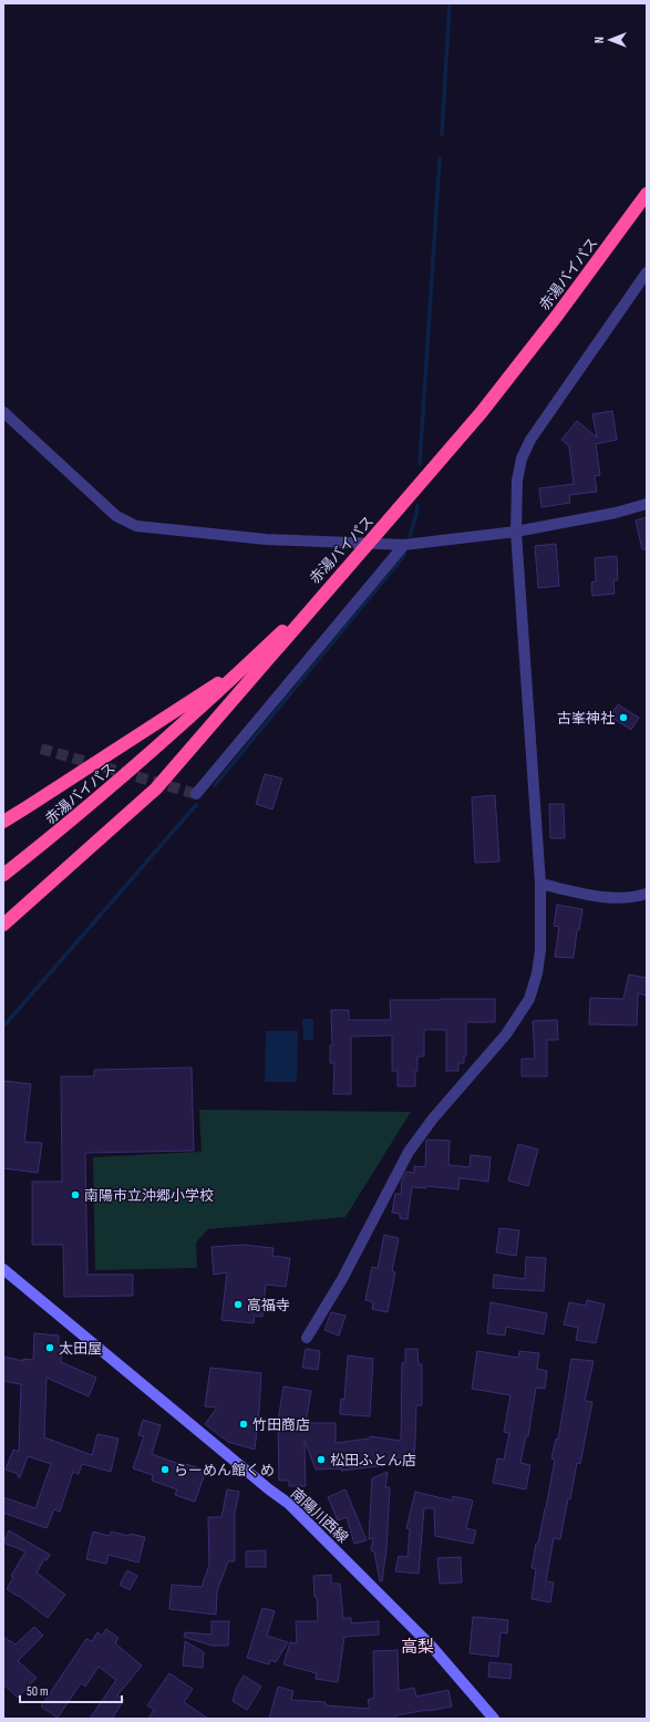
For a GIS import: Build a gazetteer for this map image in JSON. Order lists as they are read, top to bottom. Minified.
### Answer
{"streets":{"highway":["赤湯バイパス"],"main road":["南陽川西線"]},"districts":["高梨"],"places":["古峯神社","南陽市立沖郷小学校","高福寺","太田屋","竹田商店","松田ふとん店","らーめん館くめ"],"scale_bar":"50 m","north":"left"}
